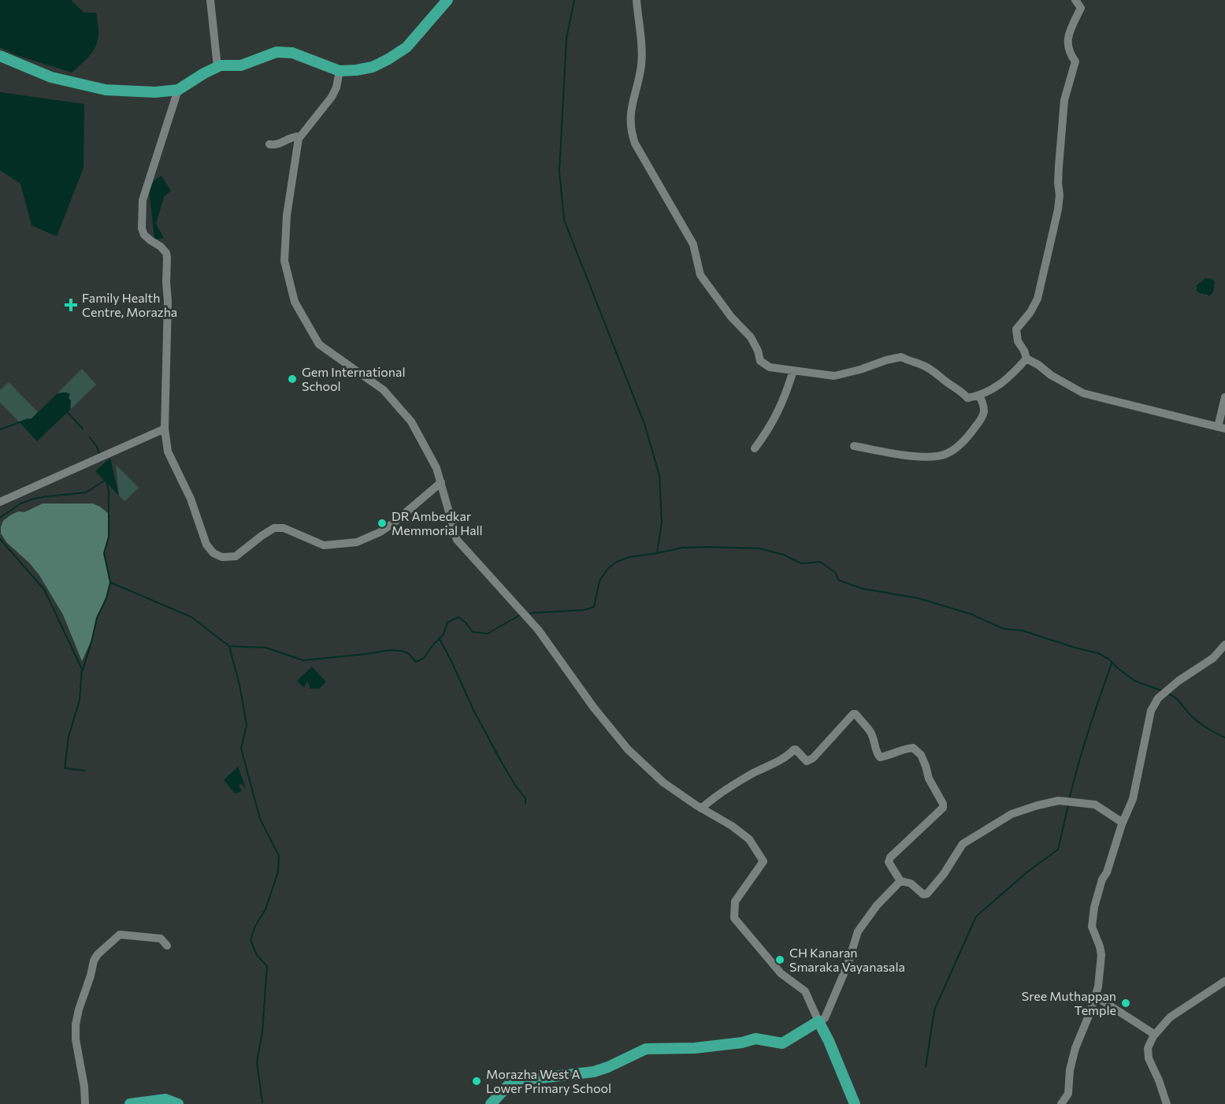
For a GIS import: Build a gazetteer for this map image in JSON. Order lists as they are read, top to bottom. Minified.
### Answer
{"places":{"health":["Family Health Centre, Morazha"],"other":["Gem International School","DR Ambedkar Memmorial Hall","CH Kanaran Smaraka Vayanasala","Sree Muthappan Temple","Morazha West A Lower Primary School"]}}
